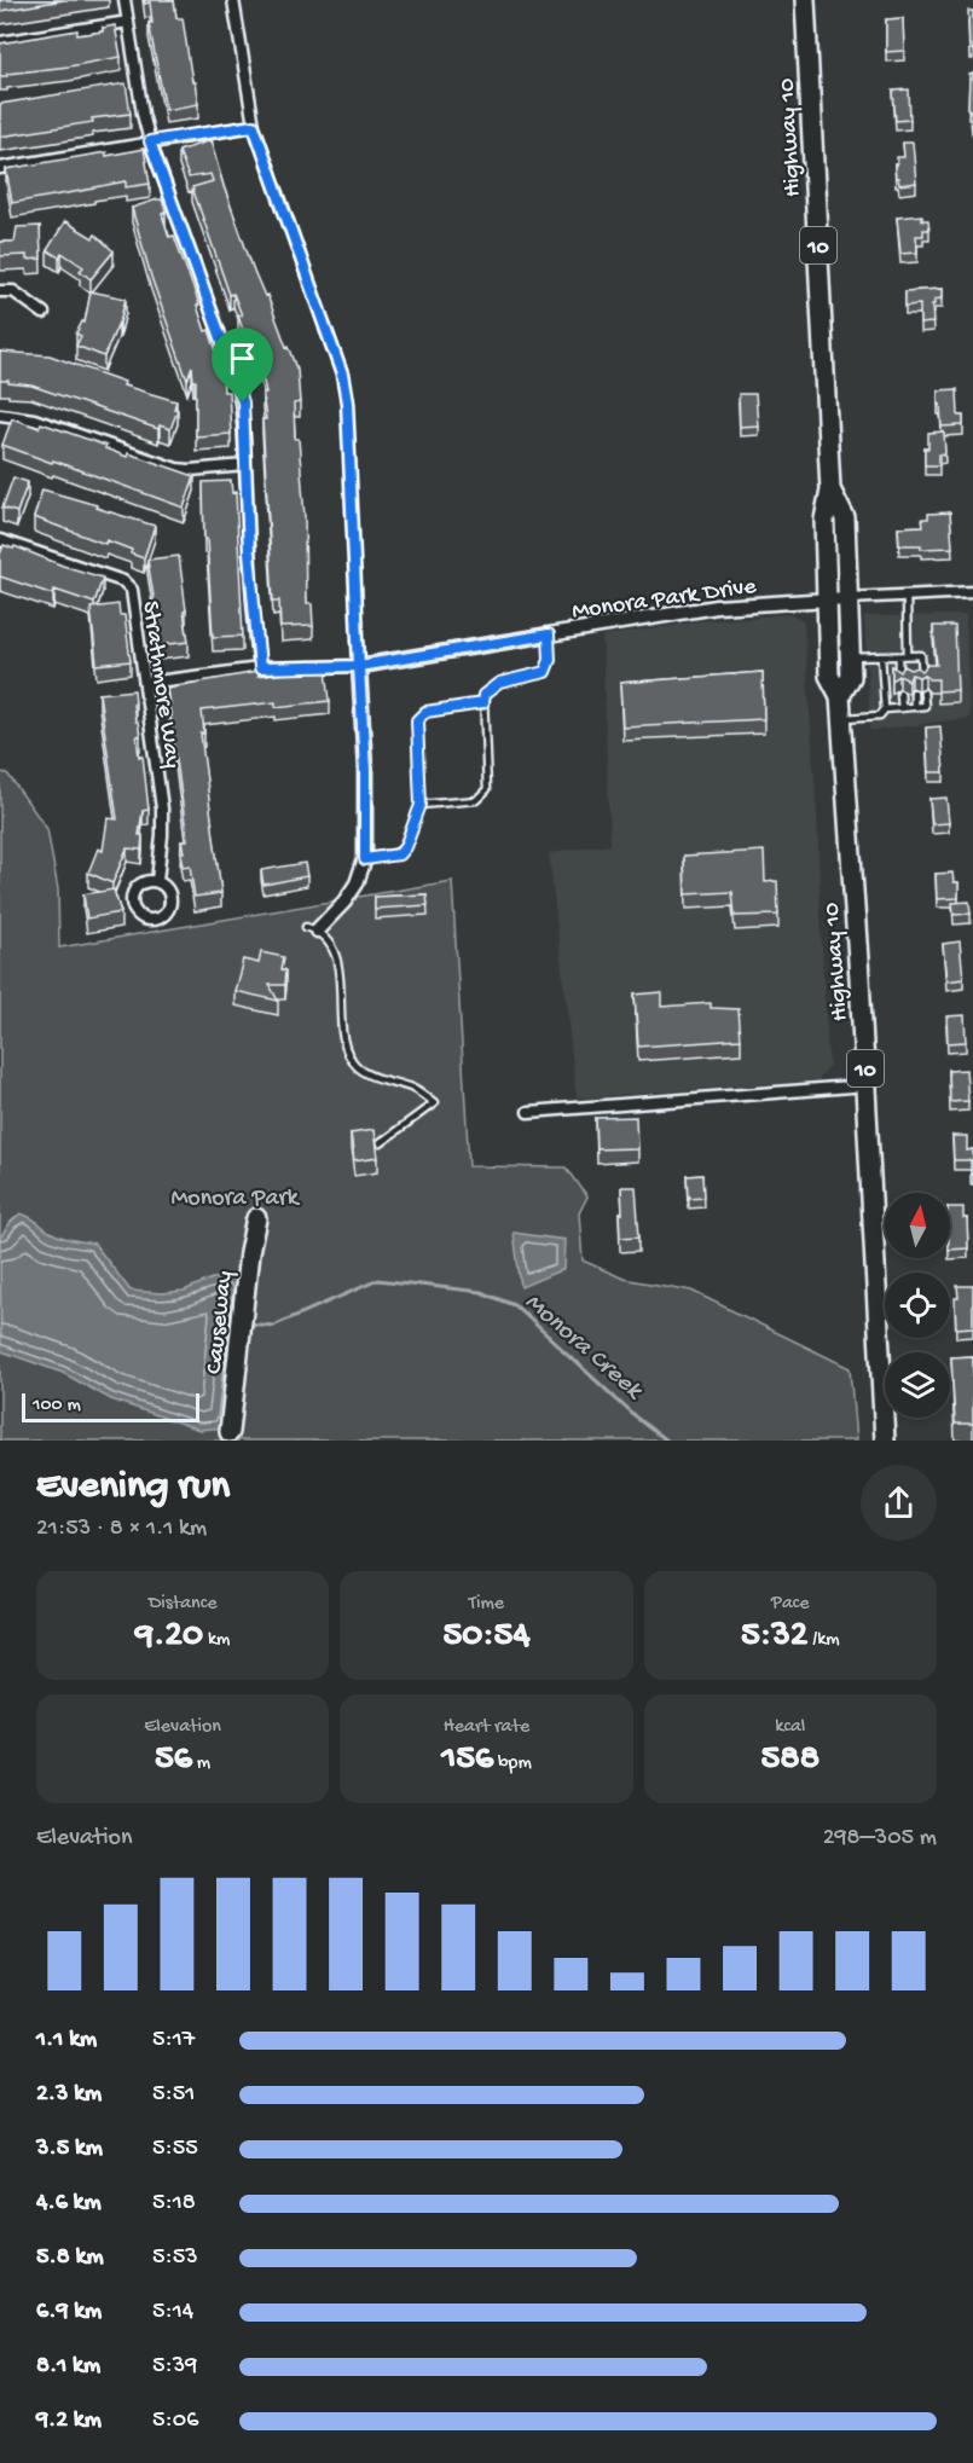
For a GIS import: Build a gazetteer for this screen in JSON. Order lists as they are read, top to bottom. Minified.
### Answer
{"streets":{"highway":["Highway 10","10","Causeway"],"street":["Monora Park Drive","Strathmore Way"]},"crossings":[["Highway 10","Monora Park Drive"]],"water":["Monora Creek"],"parks":["Monora Park"],"scale_bar":"100 m","north":"top","page":{"scale":"100 m","heading":["Evening run","21:53 · 8 × 1.1 km"],"stats":[["Distance","9.20 km"],["Time","50:54"],["Pace","5:32 /km"],["Elevation","56 m"],["Heart rate","156 bpm"],["kcal","588"]],"chart":["Elevation","298–305 m"],"list":[{"name":"1.1 km","note":"5:17"},{"name":"2.3 km","note":"5:51"},{"name":"3.5 km","note":"5:55"},{"name":"4.6 km","note":"5:18"},{"name":"5.8 km","note":"5:53"},{"name":"6.9 km","note":"5:14"},{"name":"8.1 km","note":"5:39"},{"name":"9.2 km","note":"5:06"}]}}
